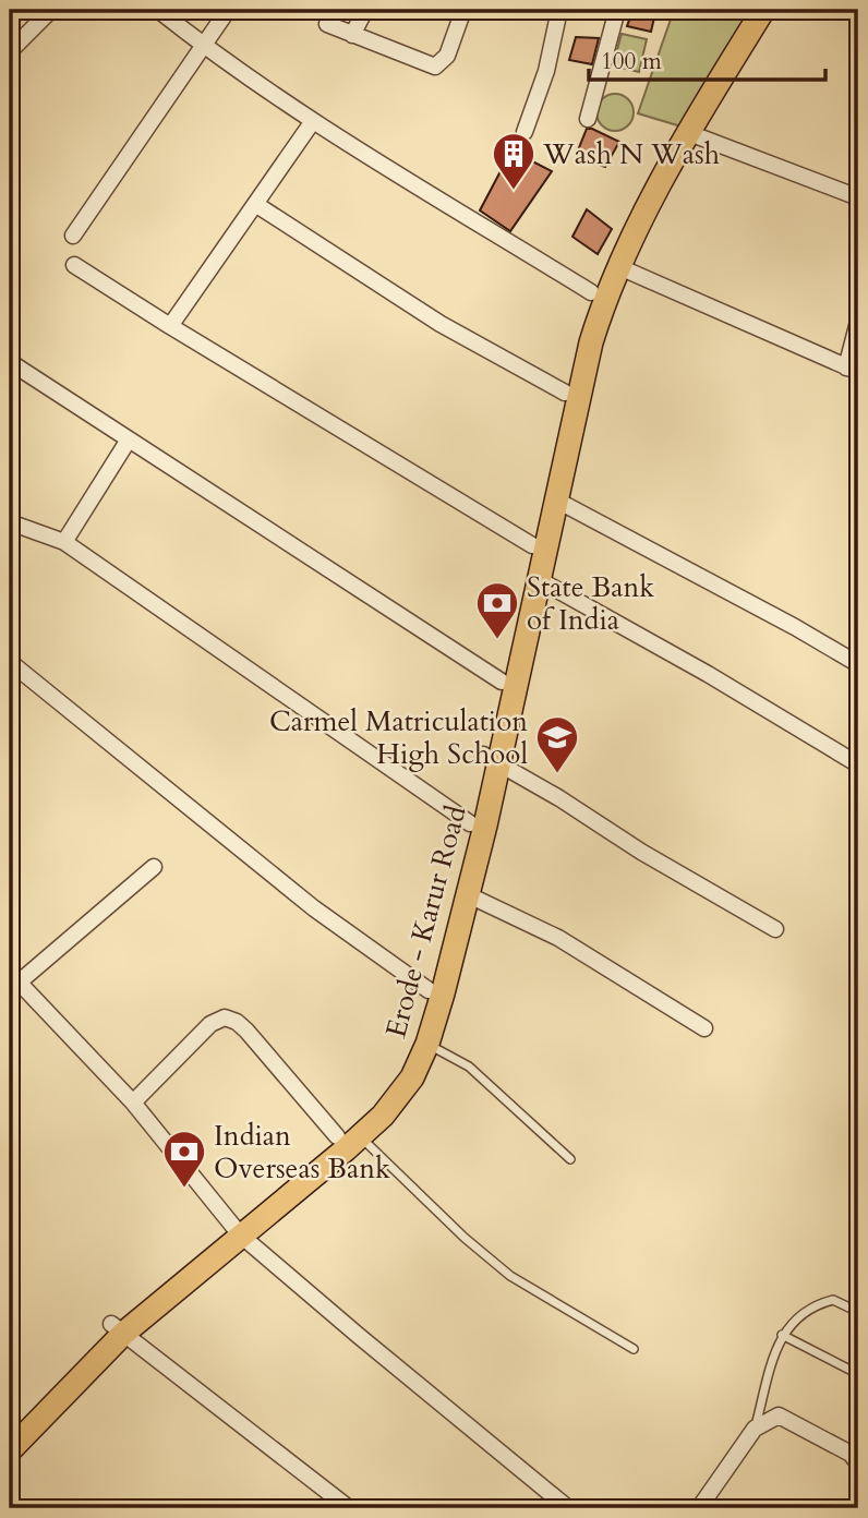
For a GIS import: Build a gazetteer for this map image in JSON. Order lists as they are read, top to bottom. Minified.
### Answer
{"streets":{"main road":["Erode - Karur Road"]},"places":{"building":["Wash N Wash"],"bank":["State Bank of India","Indian Overseas Bank"],"school or university":["Carmel Matriculation High School"]},"scale_bar":"100 m"}
